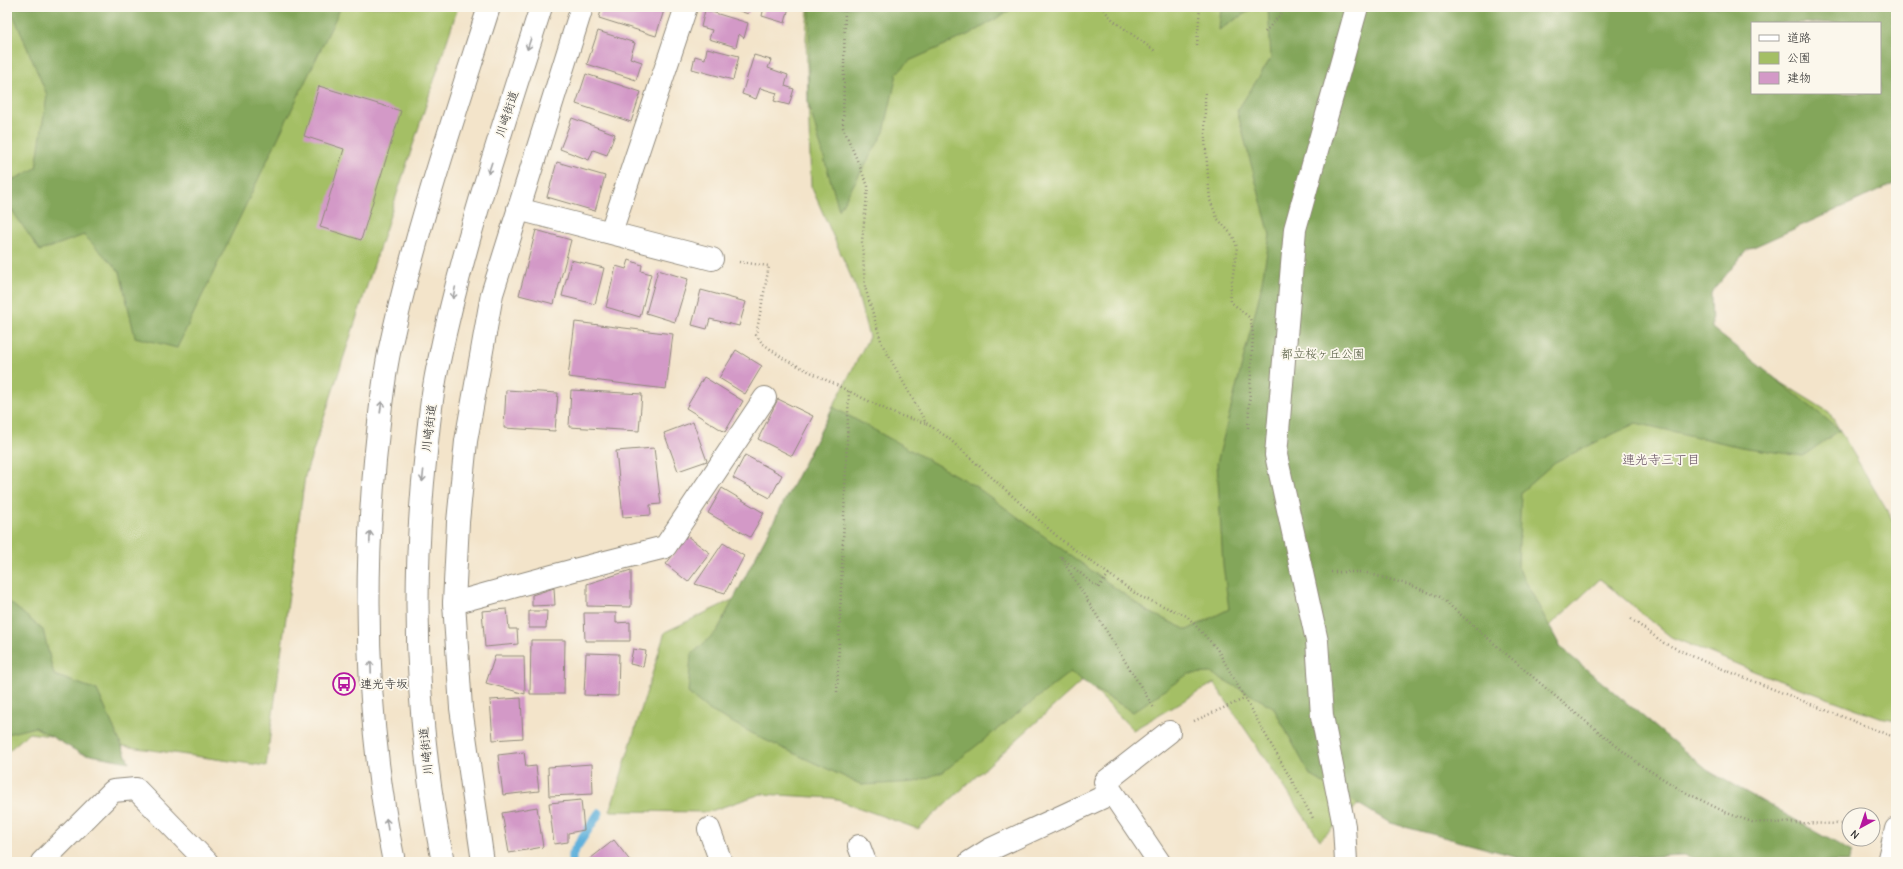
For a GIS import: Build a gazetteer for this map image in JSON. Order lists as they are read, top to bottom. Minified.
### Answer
{"streets":{"main road":["川崎街道"]},"districts":["連光寺三丁目"],"parks":["都立桜ヶ丘公園"],"places":{"bus stop":["連光寺坂"]},"legend":["道路","公園","建物"],"north":"bottom left"}
